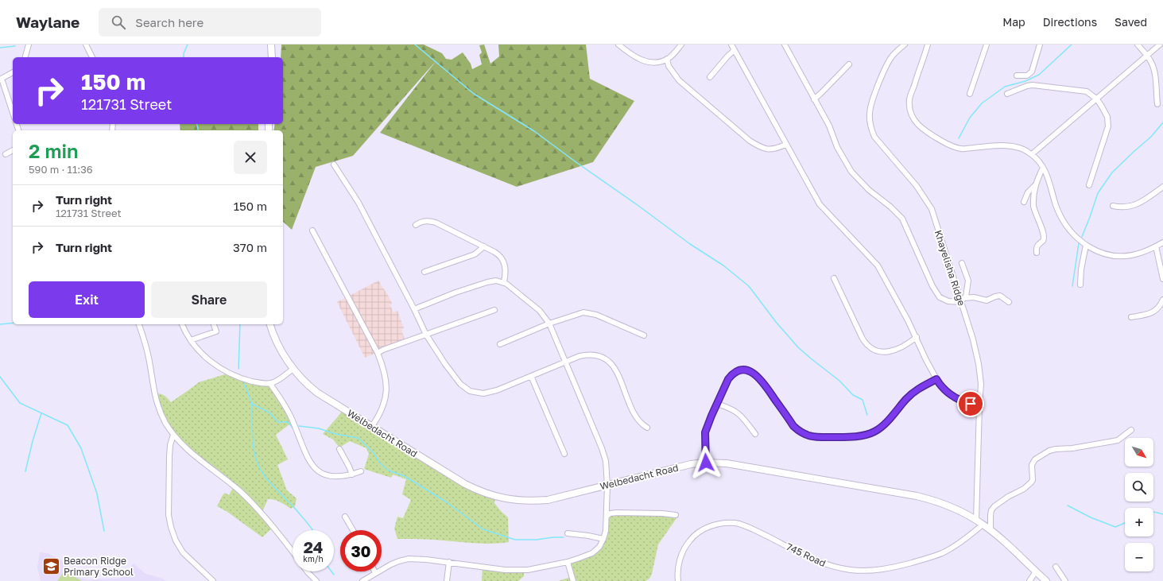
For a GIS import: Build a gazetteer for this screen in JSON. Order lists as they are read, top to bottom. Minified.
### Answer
{"streets":{"street":["Khayelisha Ridge","Welbedacht Road","745 Road"]},"crossings":[["Khayelisha Ridge","Welbedacht Road"],["Welbedacht Road","745 Road"]],"places":{"school or university":["Beacon Ridge Primary School"]},"north":"bottom right","page":{"header":"Waylane","search":"Search here","nav":["Map","Directions","Saved"],"turn":["150 m","121731 Street"],"heading":["2 min","590 m · 11:36"],"list":[{"name":"Turn right","note":"121731 Street","value":"150 m"},{"name":"Turn right","value":"370 m"}],"buttons":["Exit","Share"],"map_buttons":["+","−"],"speed":"24 km/h","limit":"30"}}
